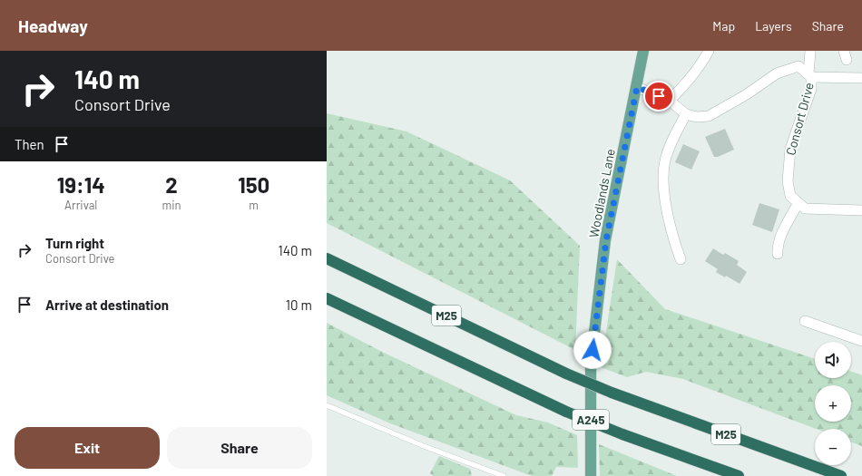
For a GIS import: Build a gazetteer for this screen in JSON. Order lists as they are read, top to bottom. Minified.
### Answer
{"streets":{"highway":["M25"],"main road":["Woodlands Lane","A245"],"street":["Consort Drive"]},"page":{"header":"Headway","nav":["Map","Layers","Share"],"turn":["140 m","Consort Drive"],"then":"Then","eta":["19:14","Arrival","2","min","150","m"],"list":[{"name":"Turn right","note":"Consort Drive","value":"140 m"},{"name":"Arrive at destination","value":"10 m"}],"map_buttons":["+","−"],"buttons":["Exit","Share"]}}
